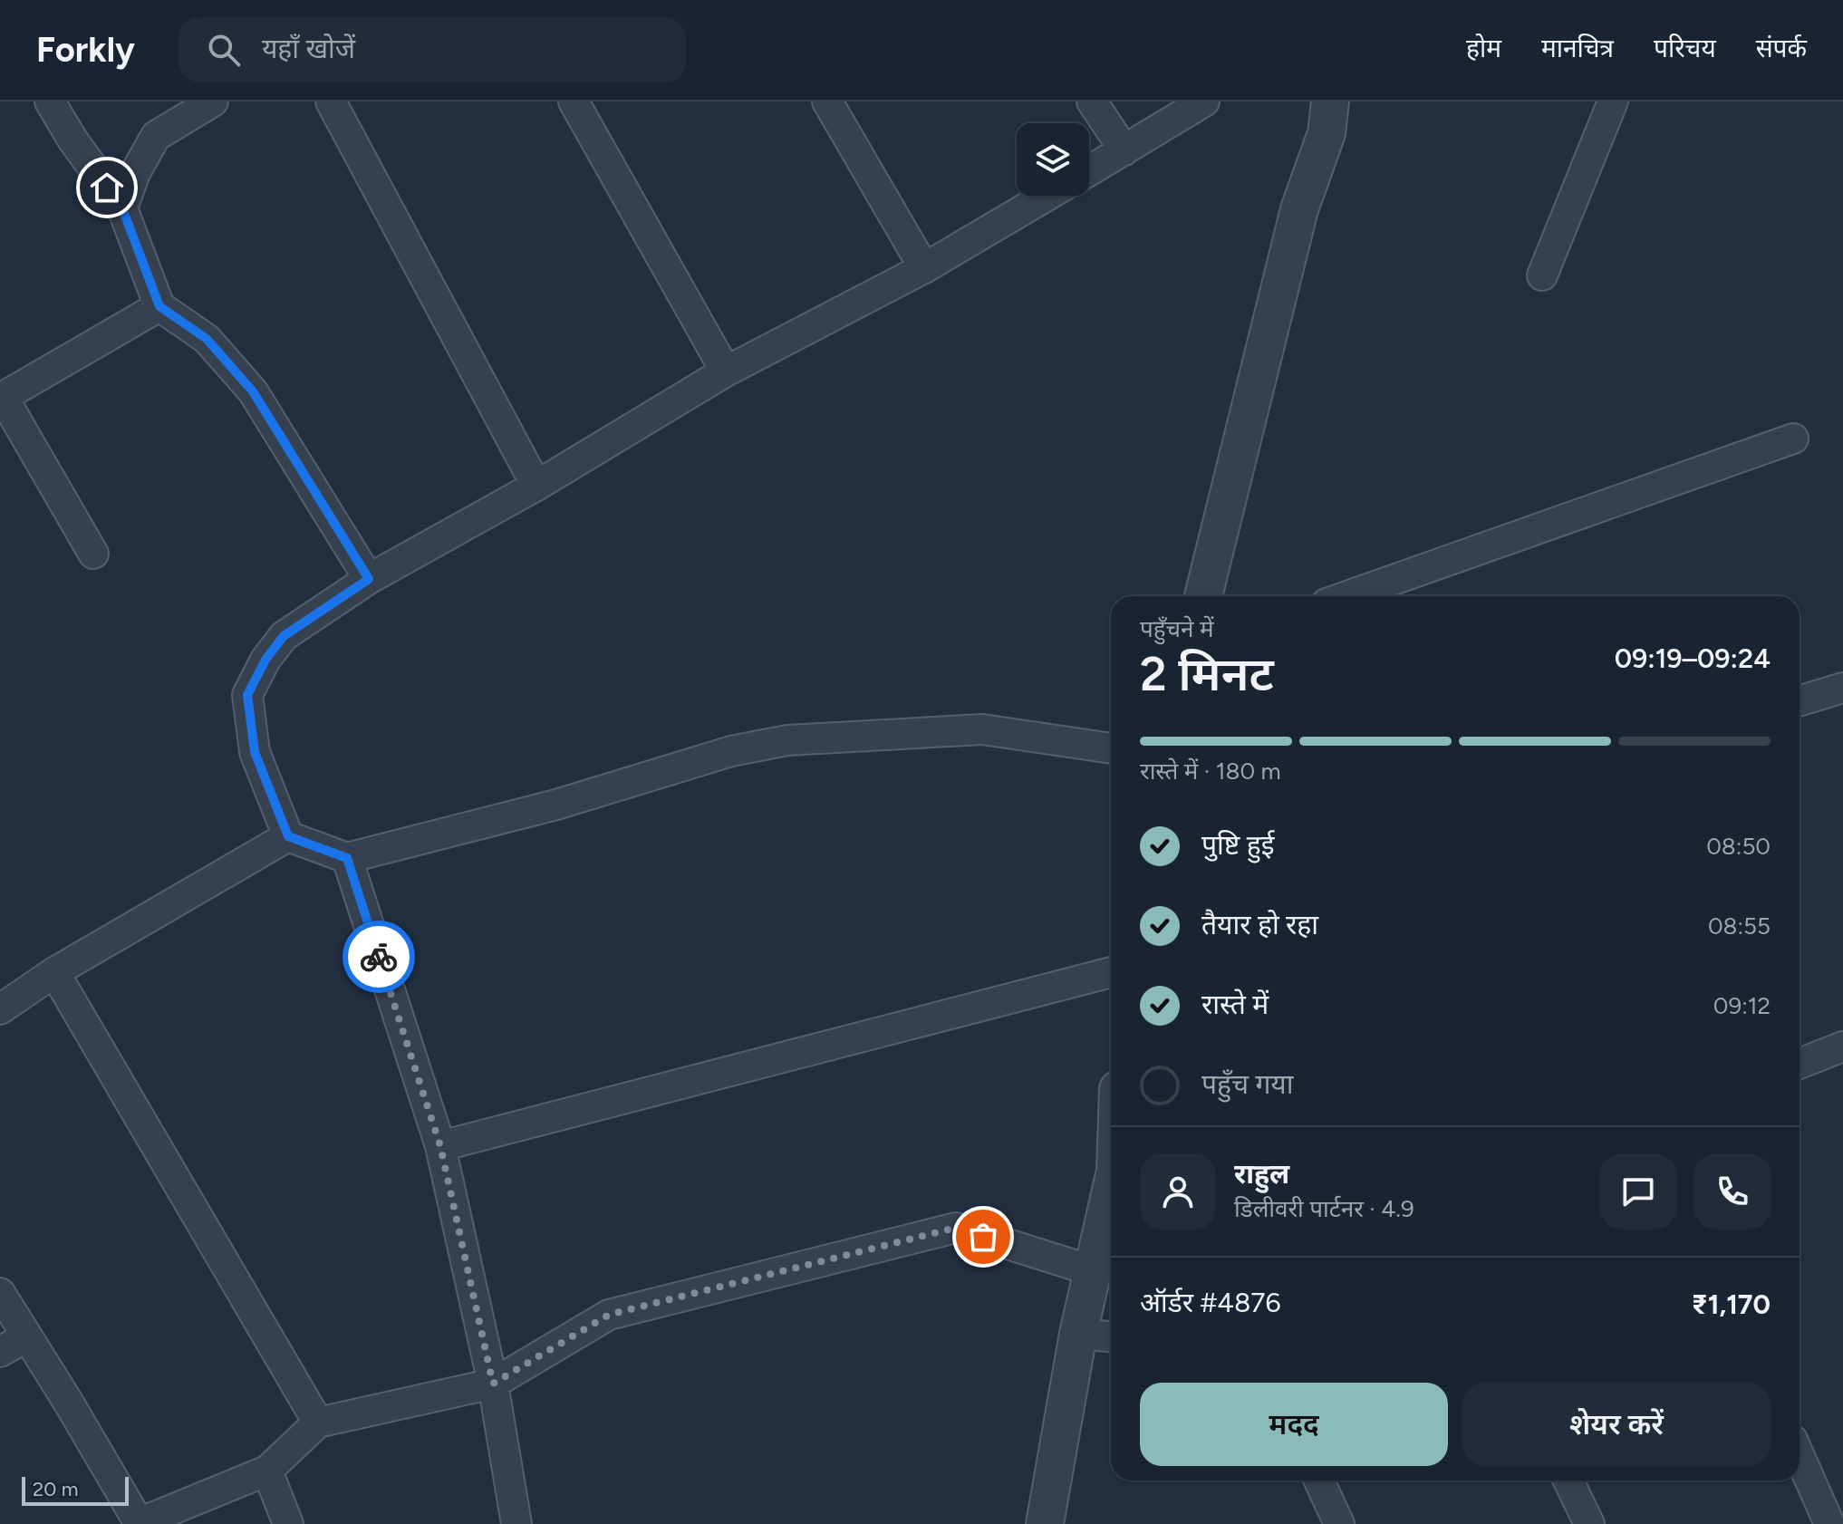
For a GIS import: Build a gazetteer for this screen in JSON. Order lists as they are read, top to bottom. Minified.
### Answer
{"scale_bar":"20 m","page":{"header":"Forkly","search":"यहाँ खोजें","nav":["होम","मानचित्र","परिचय","संपर्क"],"heading":["2 मिनट","पहुँचने में","09:19–09:24"],"panel":["राहुल","डिलीवरी पार्टनर · 4.9","ऑर्डर #4876","₹1,170"],"bar":"रास्ते में · 180 m","list":[["पुष्टि हुई","08:50"],["तैयार हो रहा","08:55"],["रास्ते में","09:12"],"पहुँच गया"],"buttons":["मदद","शेयर करें"],"scale":"20 m"}}
